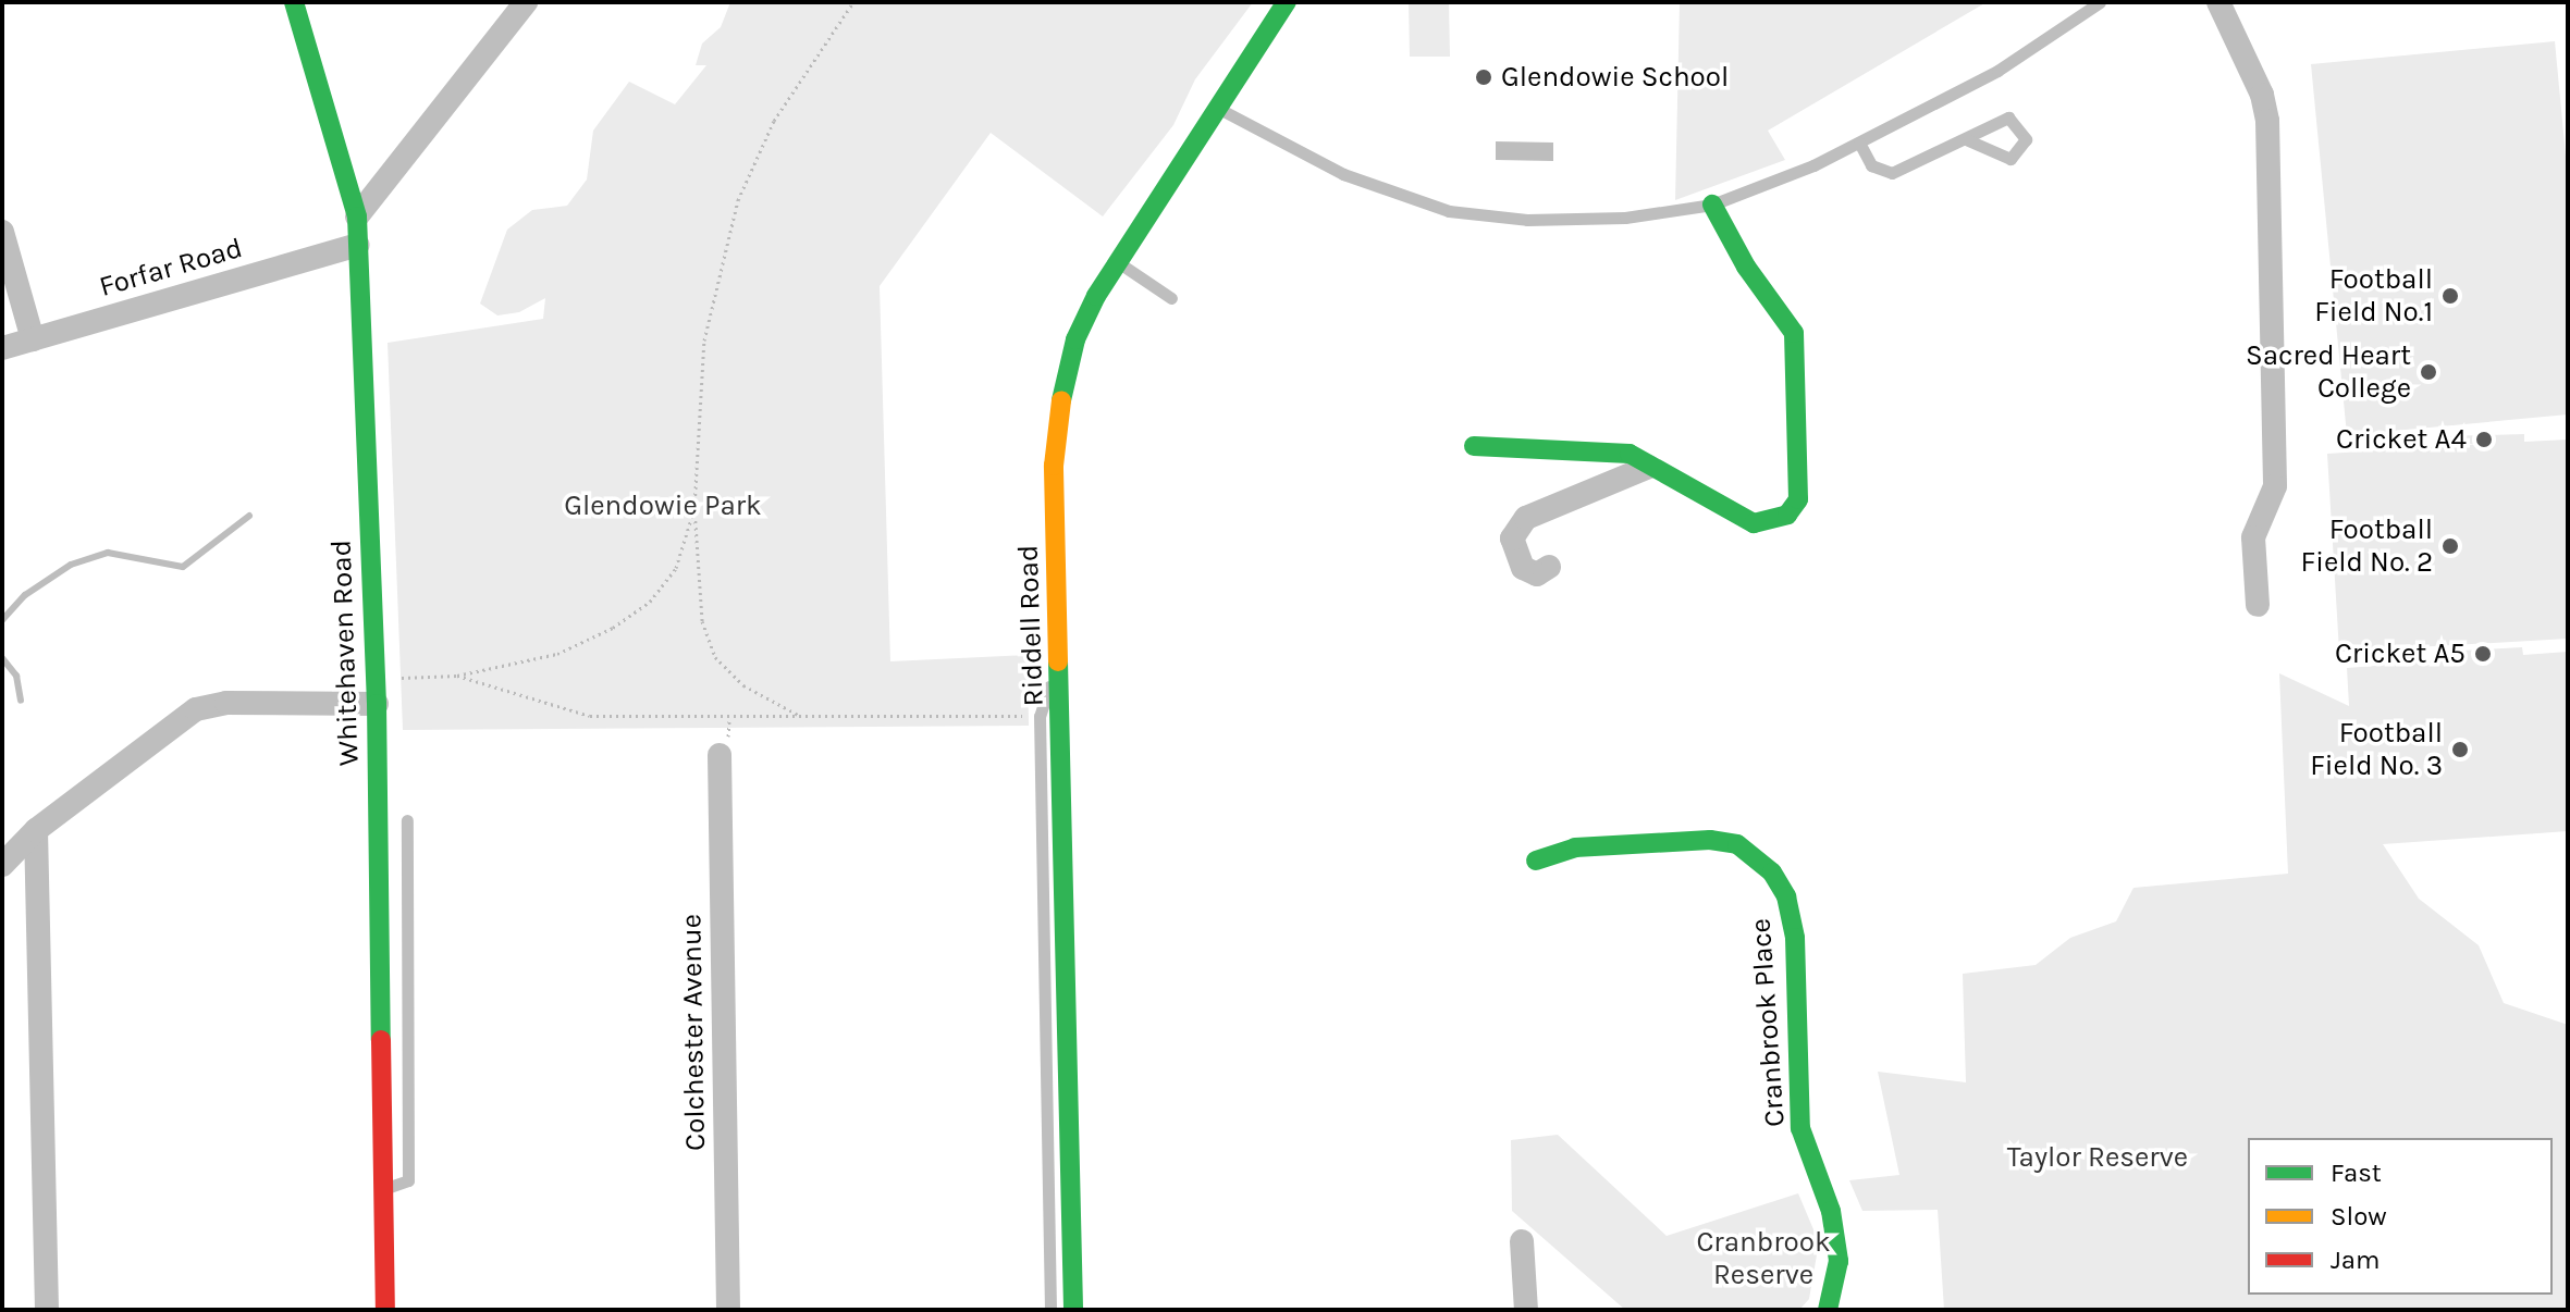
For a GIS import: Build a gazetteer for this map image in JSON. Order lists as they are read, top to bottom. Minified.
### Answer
{"streets":{"street":["Forfar Road","Riddell Road","Whitehaven Road","Cranbrook Place","Colchester Avenue"]},"crossings":[["Forfar Road","Whitehaven Road"]],"parks":["Glendowie Park","Taylor Reserve","Cranbrook Reserve"],"places":["Glendowie School","Football Field No.1","Sacred Heart College","Cricket A4","Football Field No. 2","Cricket A5","Football Field No. 3"],"legend":["Fast","Slow","Jam"]}
